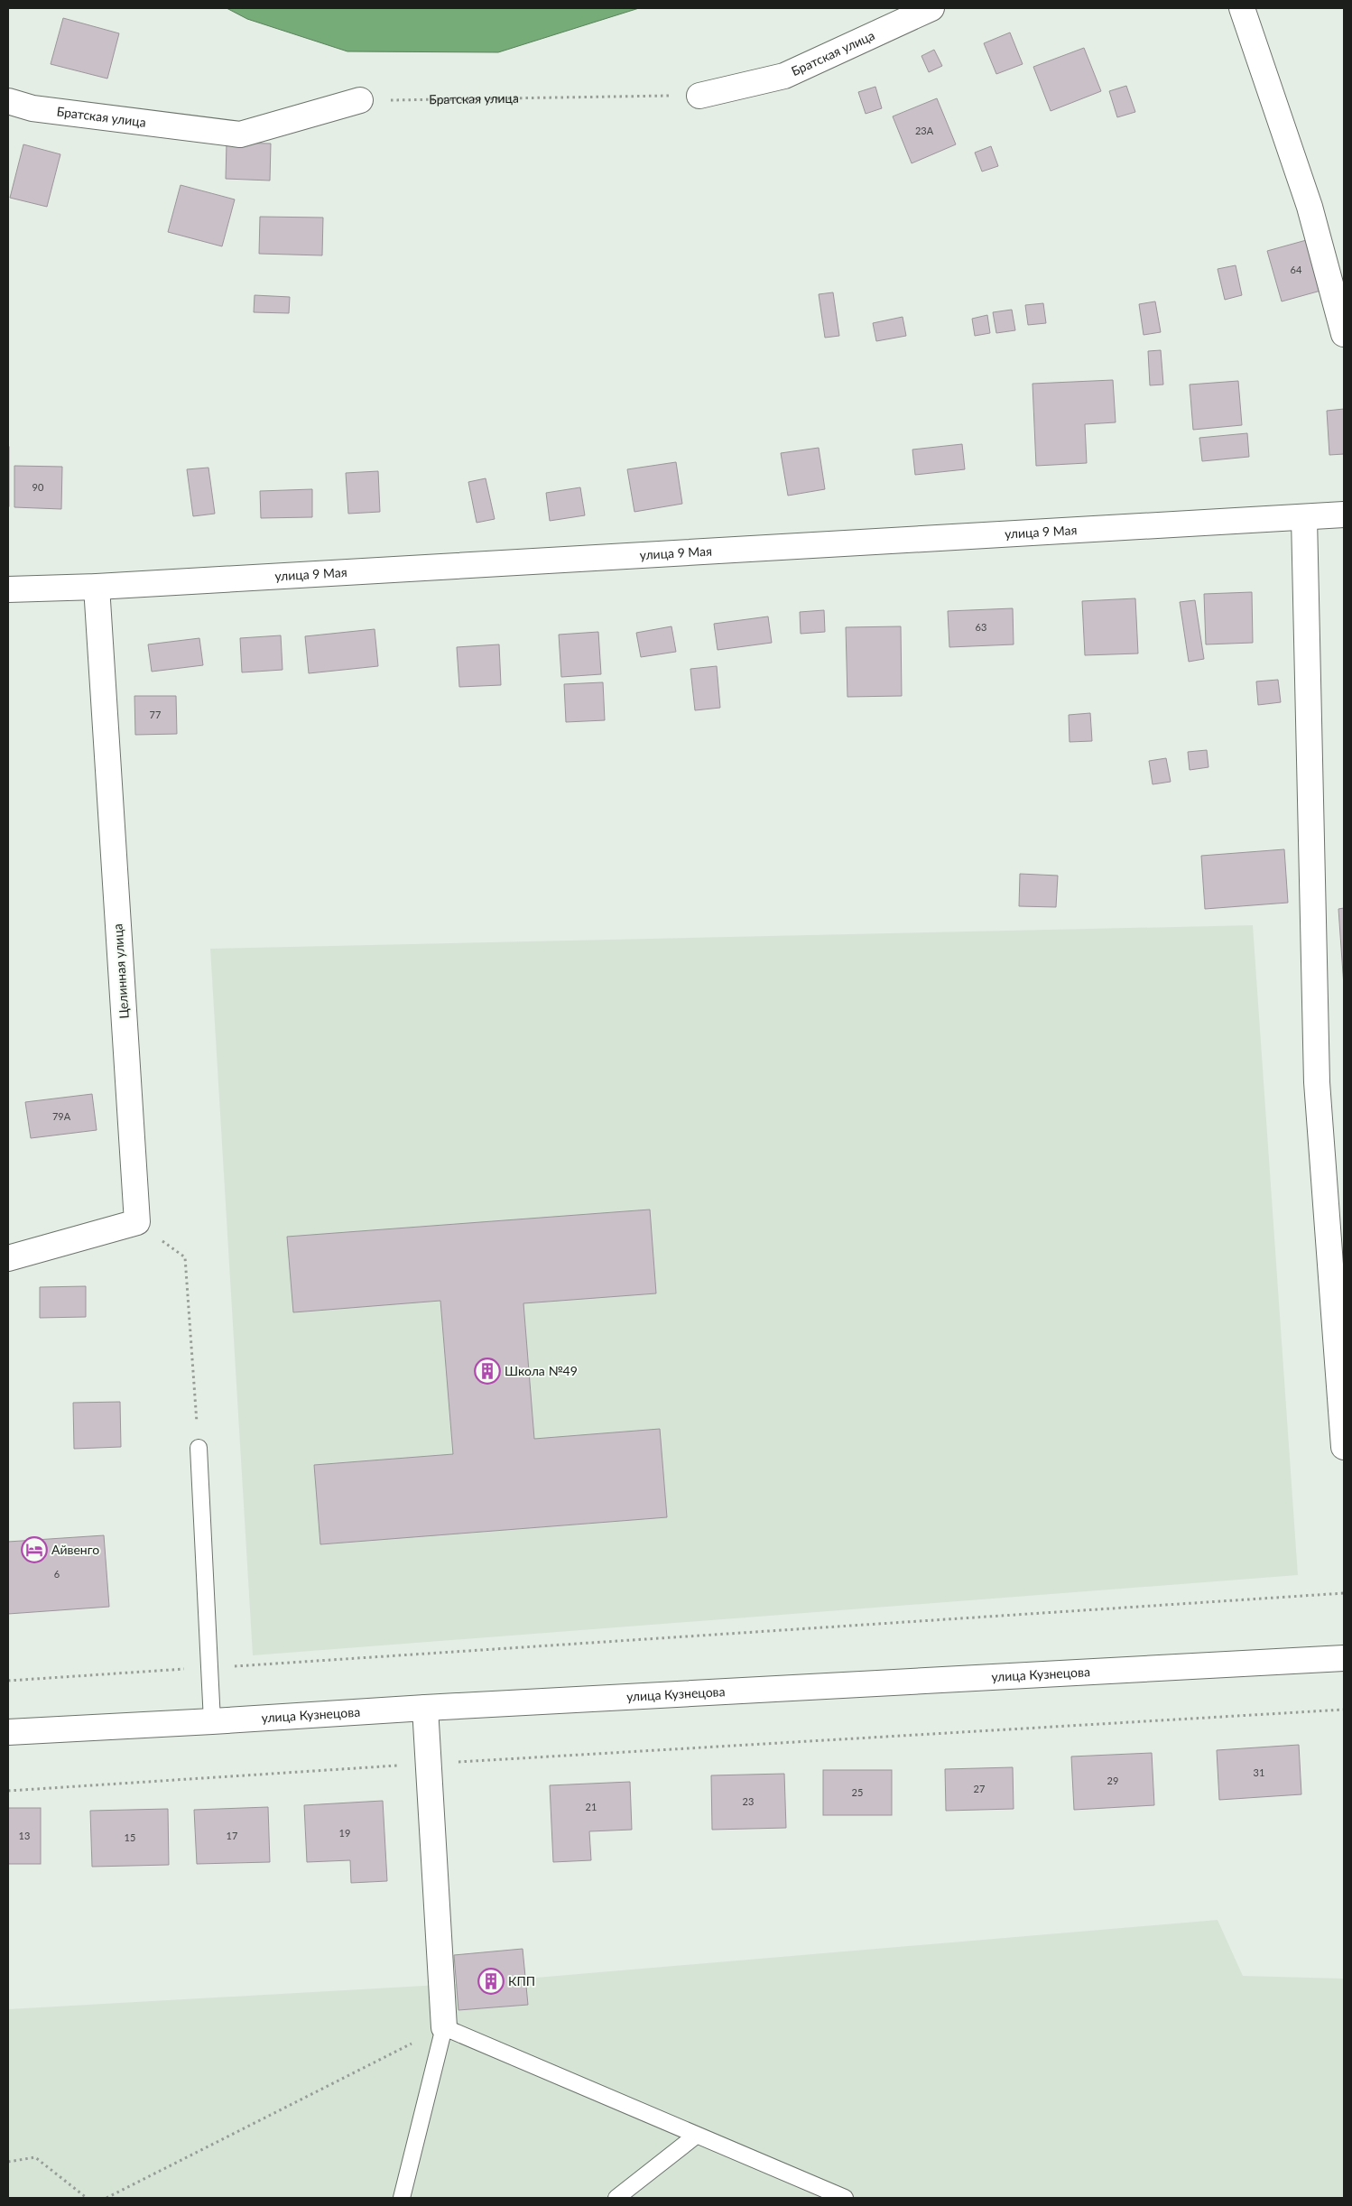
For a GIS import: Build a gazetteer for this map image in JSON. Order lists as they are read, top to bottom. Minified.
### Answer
{"streets":{"street":["Братская улица","улица 9 Мая","Целинная улица","улица Кузнецова"]},"crossings":[["улица 9 Мая","Целинная улица"]],"places":{"building":["Школа №49","КПП"],"hotel":["Айвенго"]},"house_numbers":["23А","64","90","63","77","79А","6","31","29","27","25","23","21","19","13","17","15"]}
